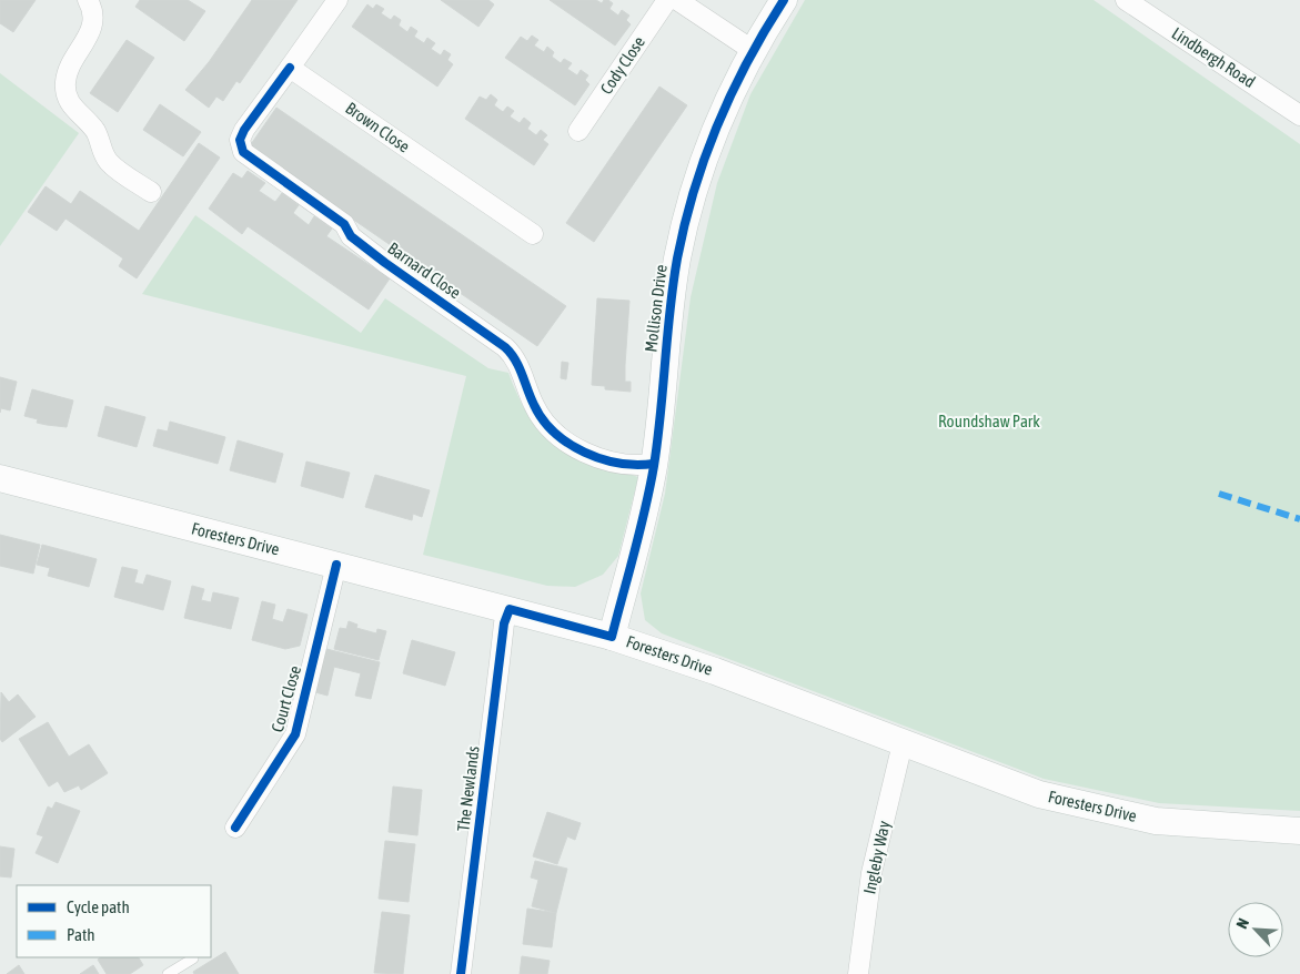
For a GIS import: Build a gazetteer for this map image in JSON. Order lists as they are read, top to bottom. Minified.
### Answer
{"streets":{"main road":["Mollison Drive","Foresters Drive"],"street":["Lindbergh Road","Cody Close","Brown Close","Barnard Close","Court Close","The Newlands","Ingleby Way"]},"crossings":[["Brown Close","Barnard Close"],["Barnard Close","Mollison Drive"],["Mollison Drive","Foresters Drive"],["Foresters Drive","Court Close"],["Foresters Drive","The Newlands"],["Foresters Drive","Ingleby Way"]],"parks":["Roundshaw Park"],"legend":["Cycle path","Path"],"north":"top left"}
